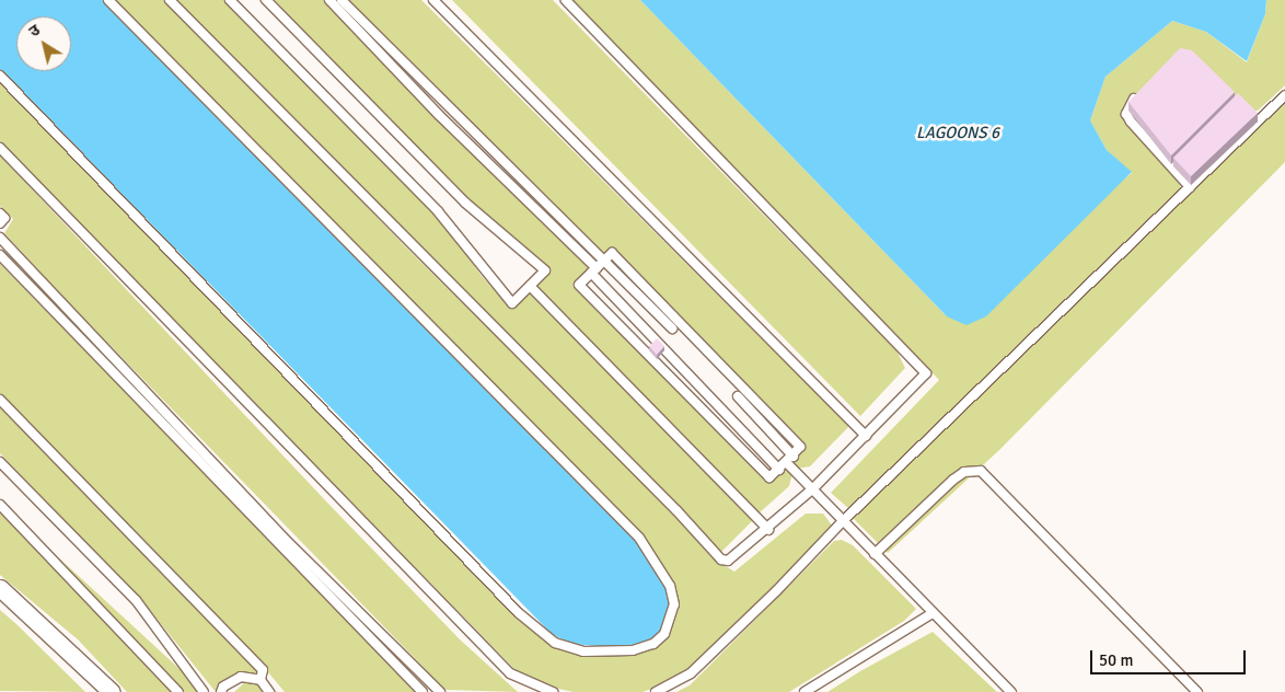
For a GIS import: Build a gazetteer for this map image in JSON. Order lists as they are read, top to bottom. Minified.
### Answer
{"water":["LAGOONS 6"],"scale_bar":"50 m","north":"top left"}
